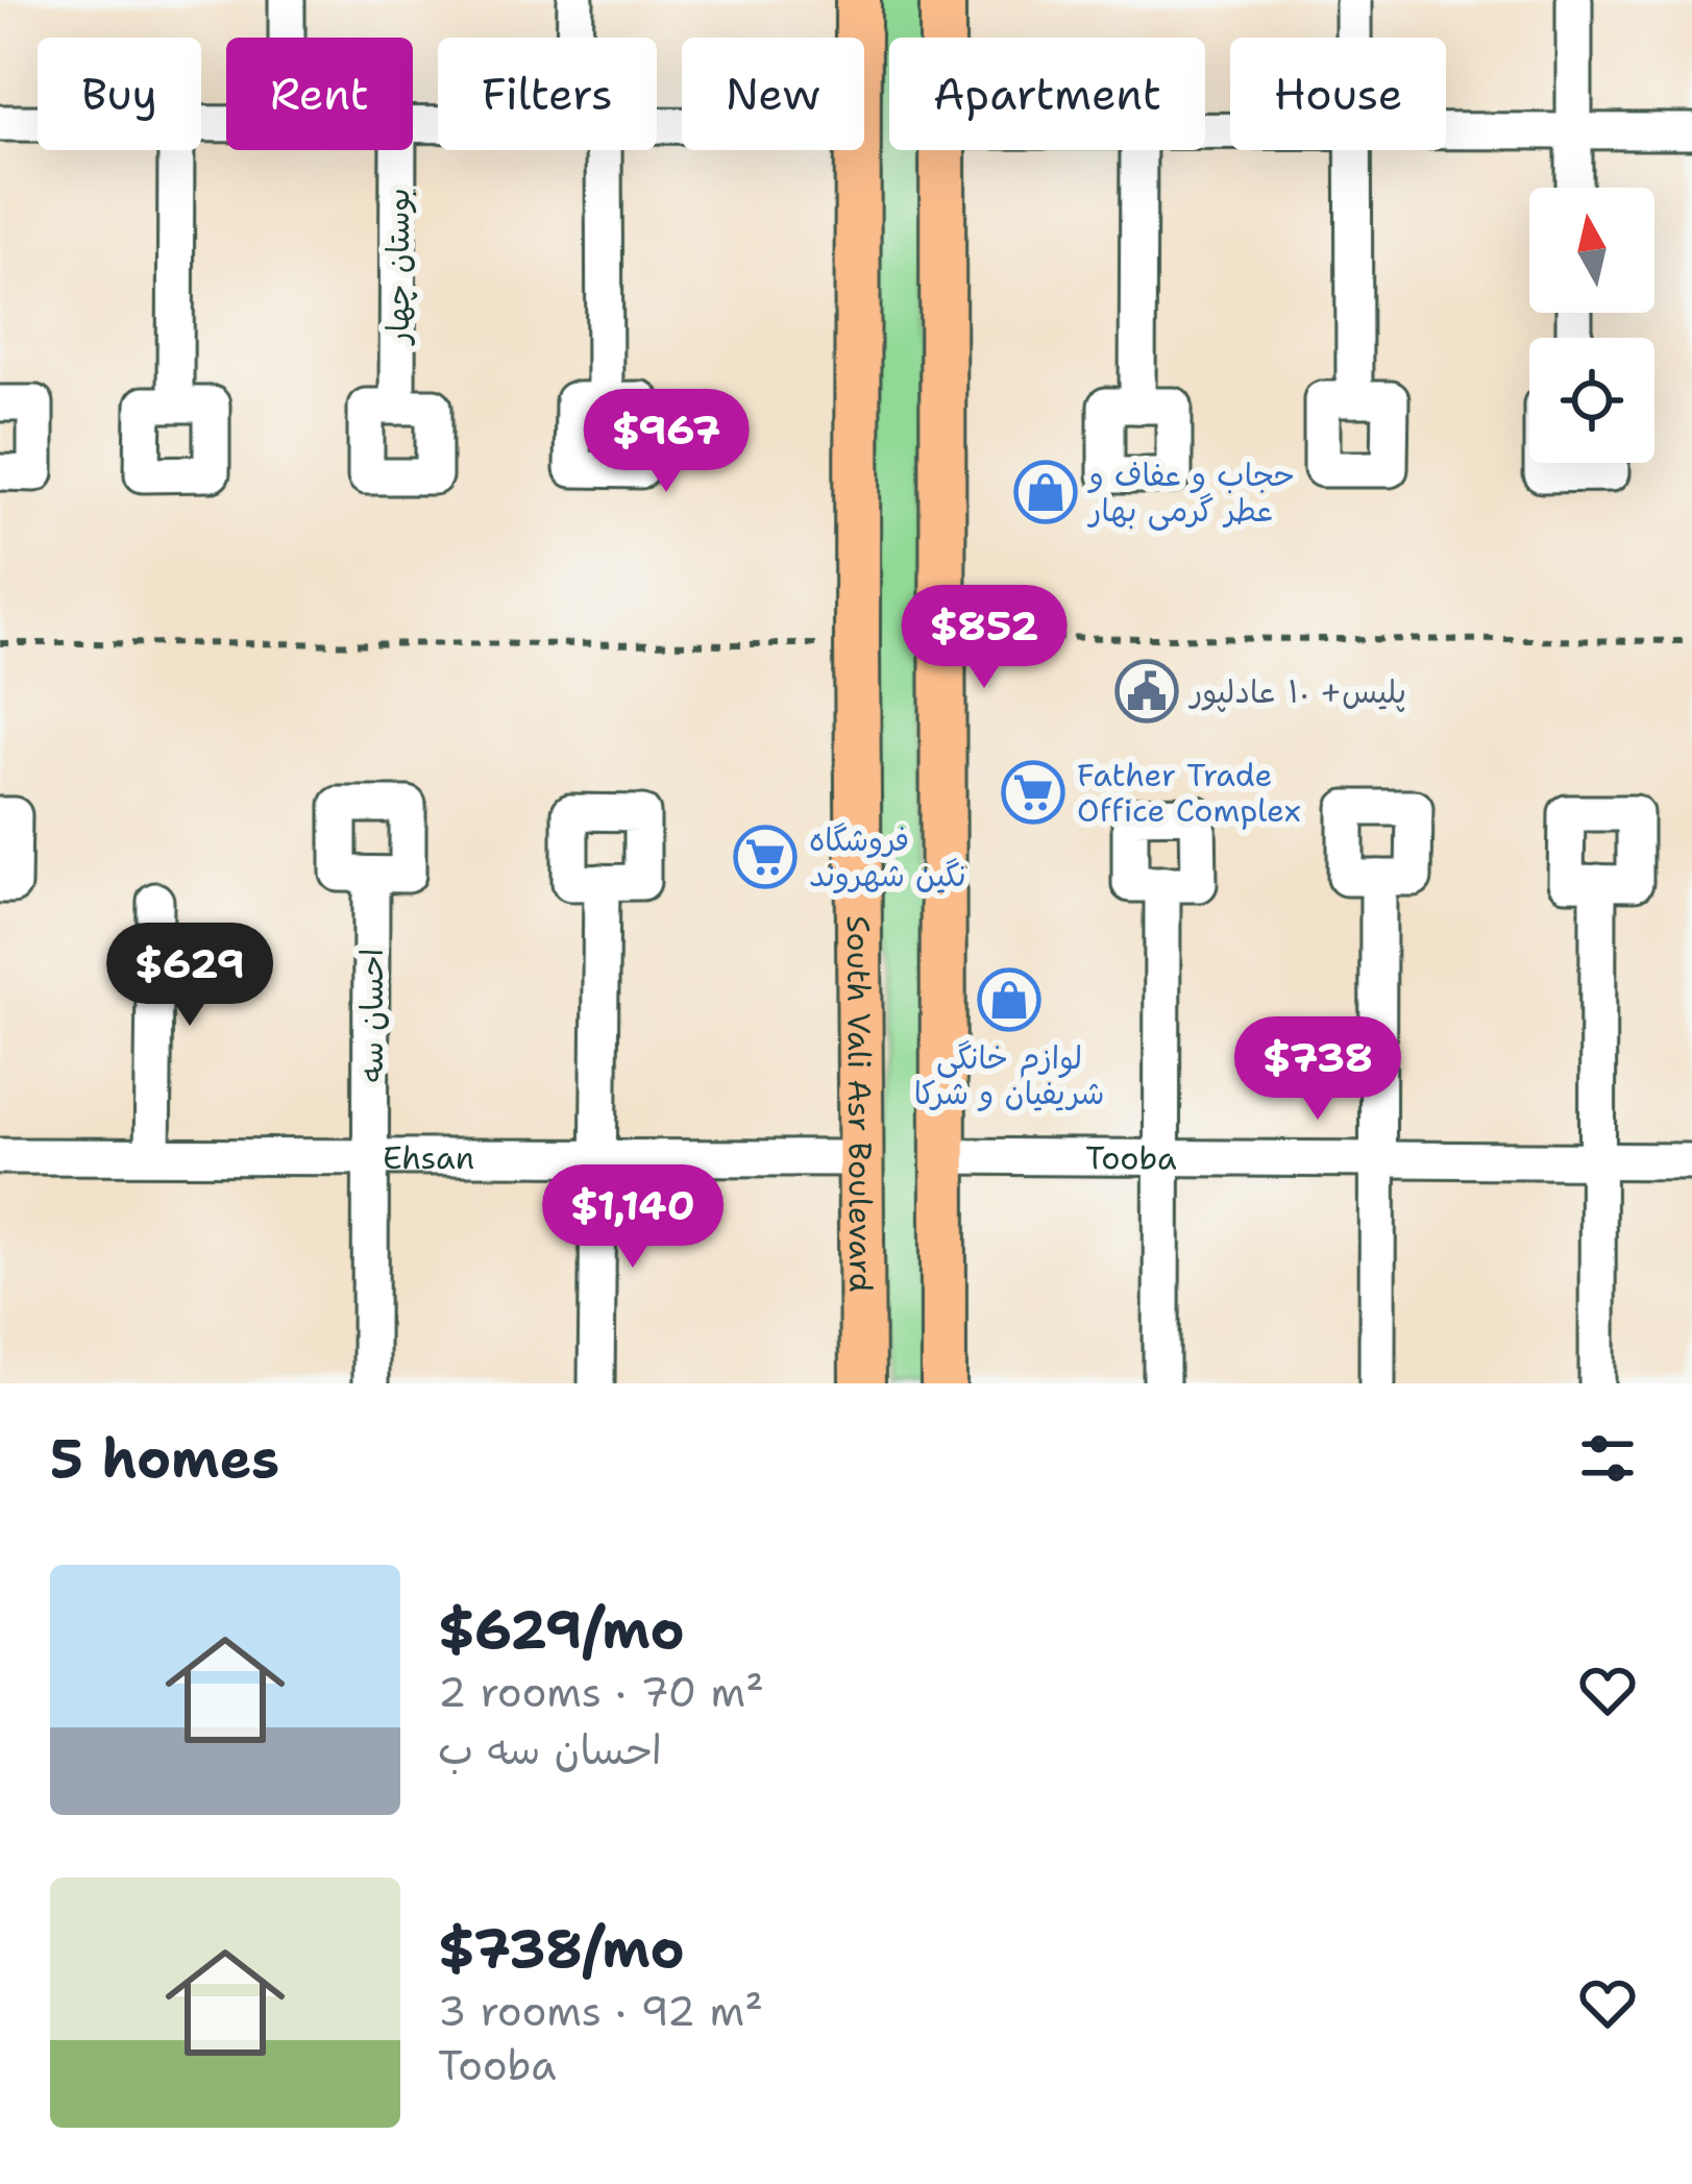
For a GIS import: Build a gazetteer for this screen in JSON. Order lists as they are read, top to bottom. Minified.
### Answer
{"streets":{"main road":["South Vali Asr Boulevard"],"street":["بوستان چهار","احسان سه","Ehsan","Tooba"]},"crossings":[["احسان سه","Ehsan"],["South Vali Asr Boulevard","Ehsan"]],"places":{"shop":["حجاب و عفاف و عطر گرمی بهار","لوازم خانگی شریفیان و شرکا"],"public building":["پلیس+ ۱۰ عادلپور"],"supermarket":["Father Trade Office Complex","فروشگاه نگین شهروند"]},"north":"top","page":{"chip":["Buy","Rent","Filters","New","Apartment","House"],"price":["$967","$852","$629","$738","$1,140"],"heading":"5 homes","list":[{"name":"$629/mo","note":"2 rooms · 70 m² · احسان سه ب"},{"name":"$738/mo","note":"3 rooms · 92 m² · Tooba"}]}}
